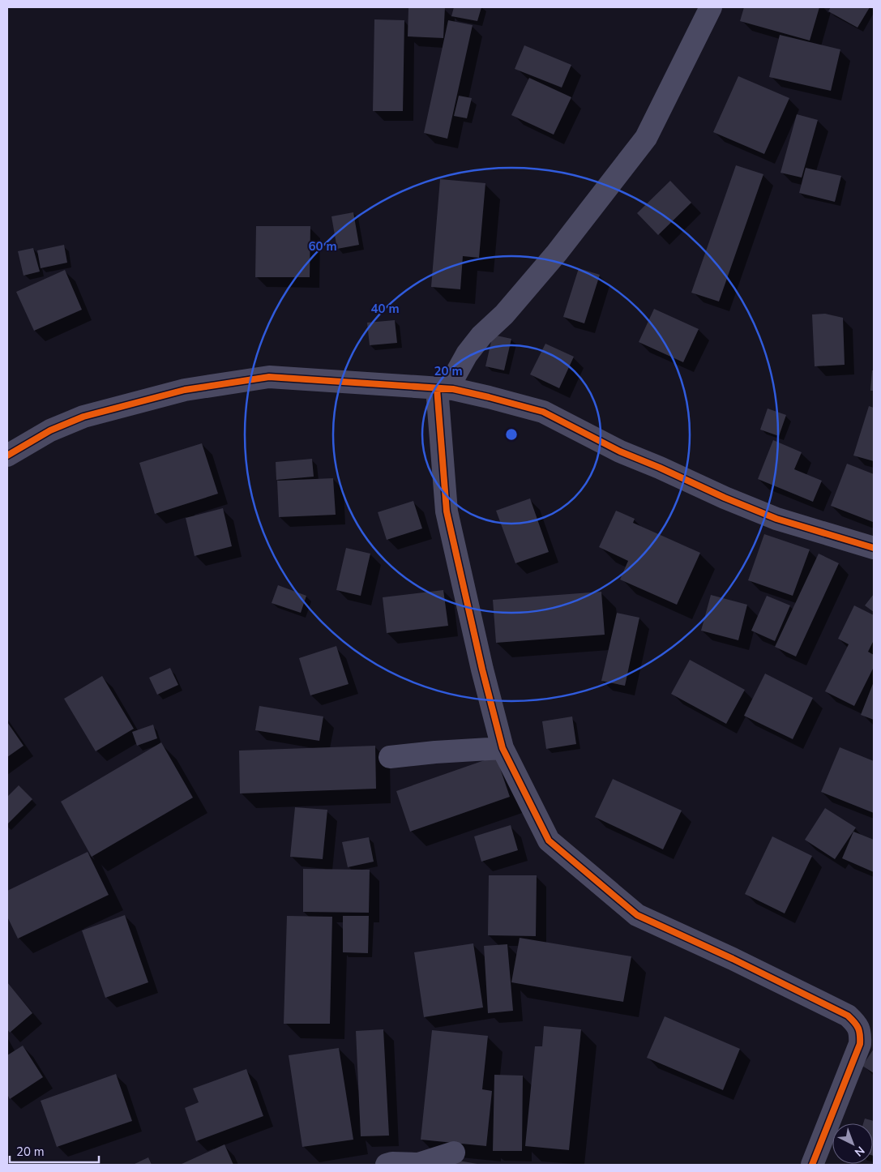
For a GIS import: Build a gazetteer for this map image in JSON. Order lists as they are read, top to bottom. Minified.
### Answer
{"scale_bar":"20 m","north":"bottom right","rings":["60 m","40 m","20 m"]}
